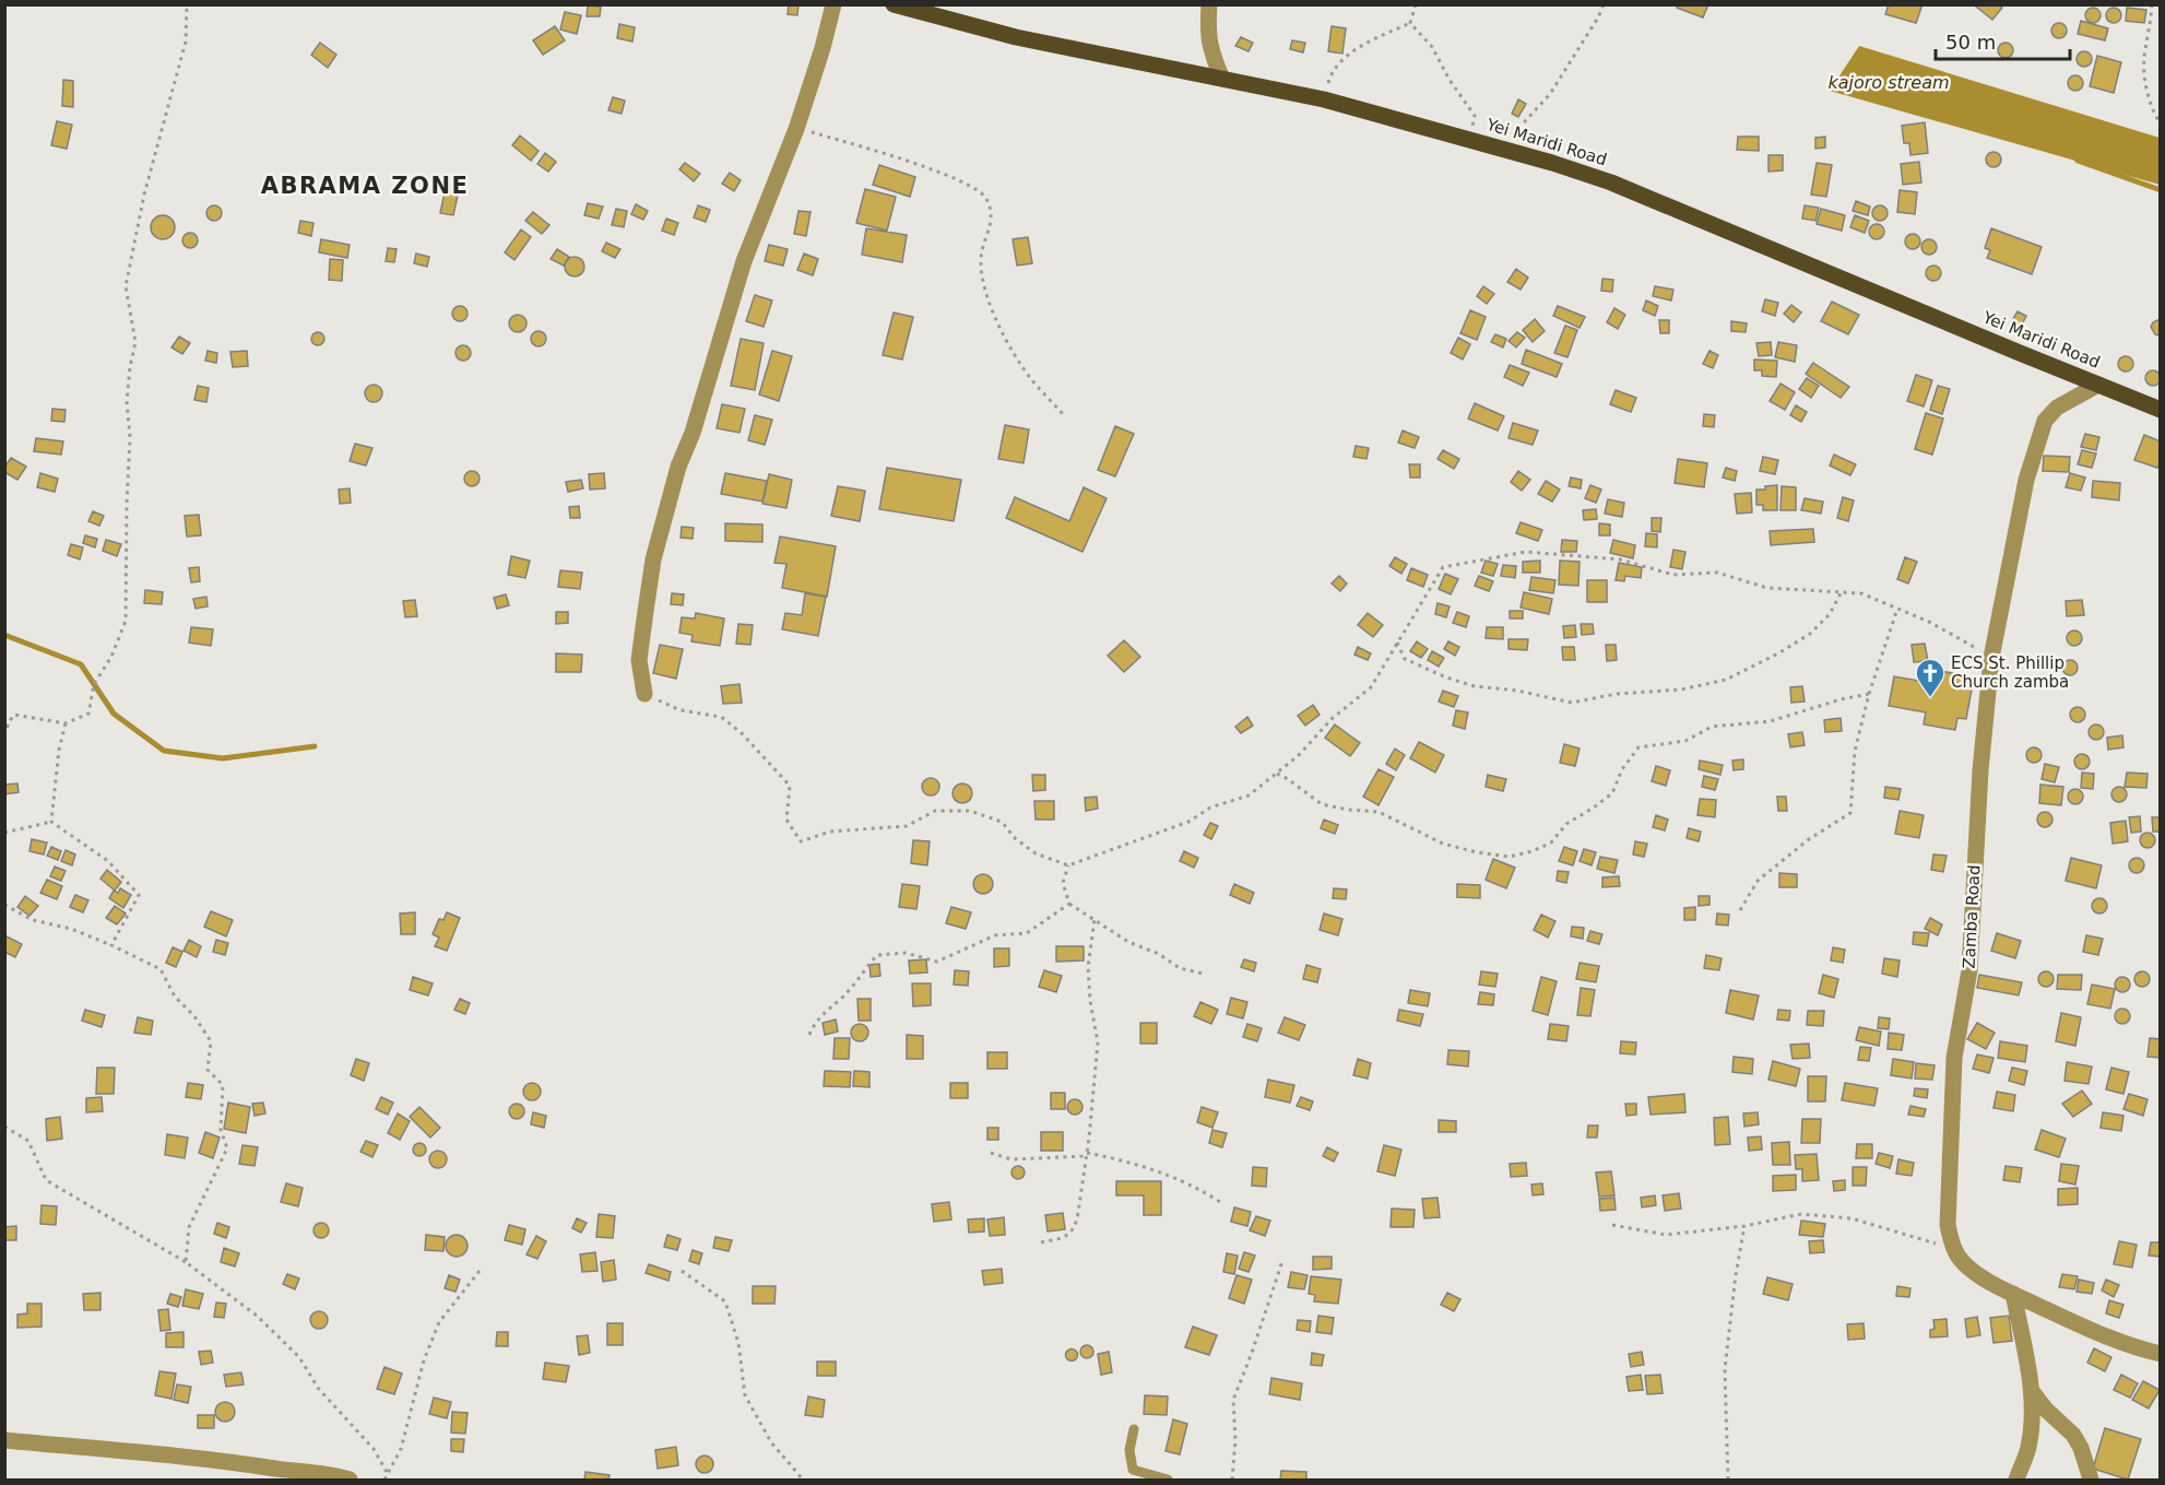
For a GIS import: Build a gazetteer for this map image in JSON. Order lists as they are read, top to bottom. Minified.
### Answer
{"streets":{"main road":["Yei Maridi Road"],"street":["Zamba Road"]},"crossings":[["Yei Maridi Road","Zamba Road"]],"districts":["ABRAMA ZONE"],"water":["kajoro stream"],"places":{"church":["ECS St. Phillip Church zamba"]},"scale_bar":"50 m"}
